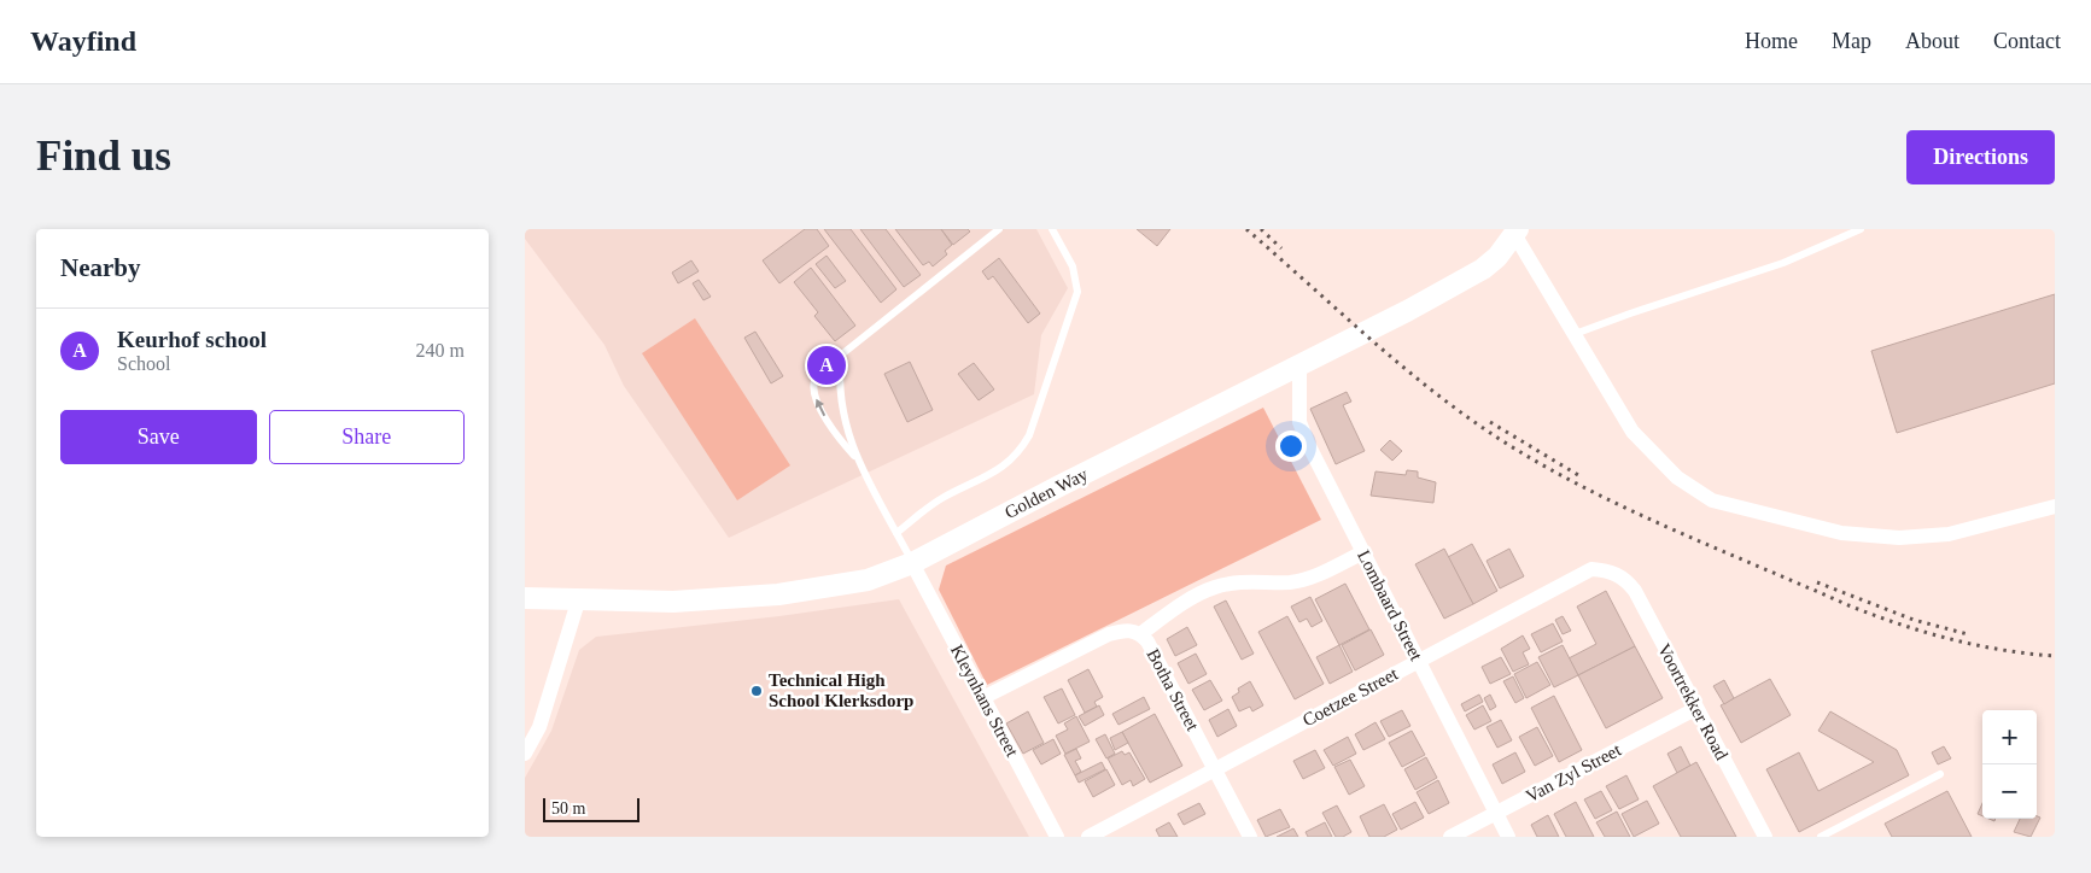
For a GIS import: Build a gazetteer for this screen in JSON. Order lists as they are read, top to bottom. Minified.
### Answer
{"streets":{"street":["Golden Way","Lombaard Street","Botha Street","Coetzee Street","Kleynhans Street","Voortrekker Road","Van Zyl Street"]},"crossings":[["Golden Way","Lombaard Street"],["Golden Way","Kleynhans Street"],["Lombaard Street","Coetzee Street"],["Lombaard Street","Van Zyl Street"],["Botha Street","Coetzee Street"],["Botha Street","Kleynhans Street"],["Coetzee Street","Voortrekker Road"],["Voortrekker Road","Van Zyl Street"]],"places":["Technical High School Klerksdorp"],"scale_bar":"50 m","page":{"header":"Wayfind","nav":["Home","Map","About","Contact"],"buttons":["Directions",["Save","Share"]],"title":"Find us","heading":"Nearby","list":[{"mark":"A","name":"Keurhof school","note":"School","value":"240 m"}],"pins":"A","map_buttons":["+","−"],"scale":"50 m"}}
